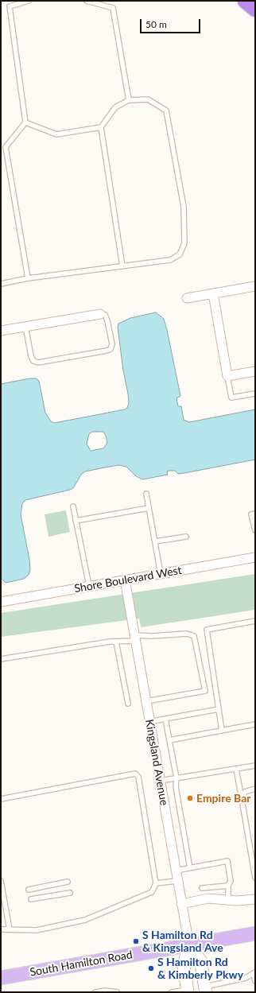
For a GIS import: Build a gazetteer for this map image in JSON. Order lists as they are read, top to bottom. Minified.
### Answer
{"streets":{"main road":["South Hamilton Road"],"street":["Shore Boulevard West","Kingsland Avenue"]},"crossings":[["Shore Boulevard West","Kingsland Avenue"],["Kingsland Avenue","South Hamilton Road"]],"places":["Empire Bar","S Hamilton Rd & Kingsland Ave","S Hamilton Rd & Kimberly Pkwy"],"scale_bar":"50 m"}
